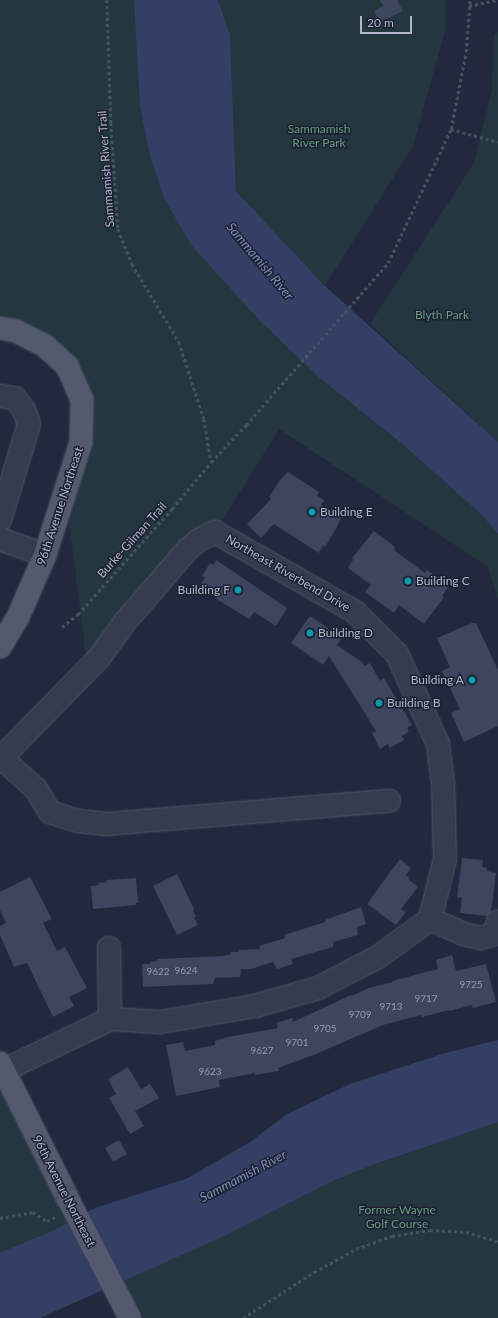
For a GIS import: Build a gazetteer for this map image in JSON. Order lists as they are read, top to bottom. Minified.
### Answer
{"streets":{"main road":["96th Avenue Northeast"],"street":["Northeast Riverbend Drive"],"path":["Sammamish River Trail","Burke-Gilman Trail"]},"crossings":[["Sammamish River Trail","Burke-Gilman Trail"]],"water":["Sammamish River"],"parks":["Sammamish River Park","Blyth Park","Former Wayne Golf Course"],"places":["Building E","Building C","Building F","Building D","Building A","Building B"],"house_numbers":["9624","9622","9725","9717","9713","9709","9705","9701","9627","9623"],"scale_bar":"20 m"}
